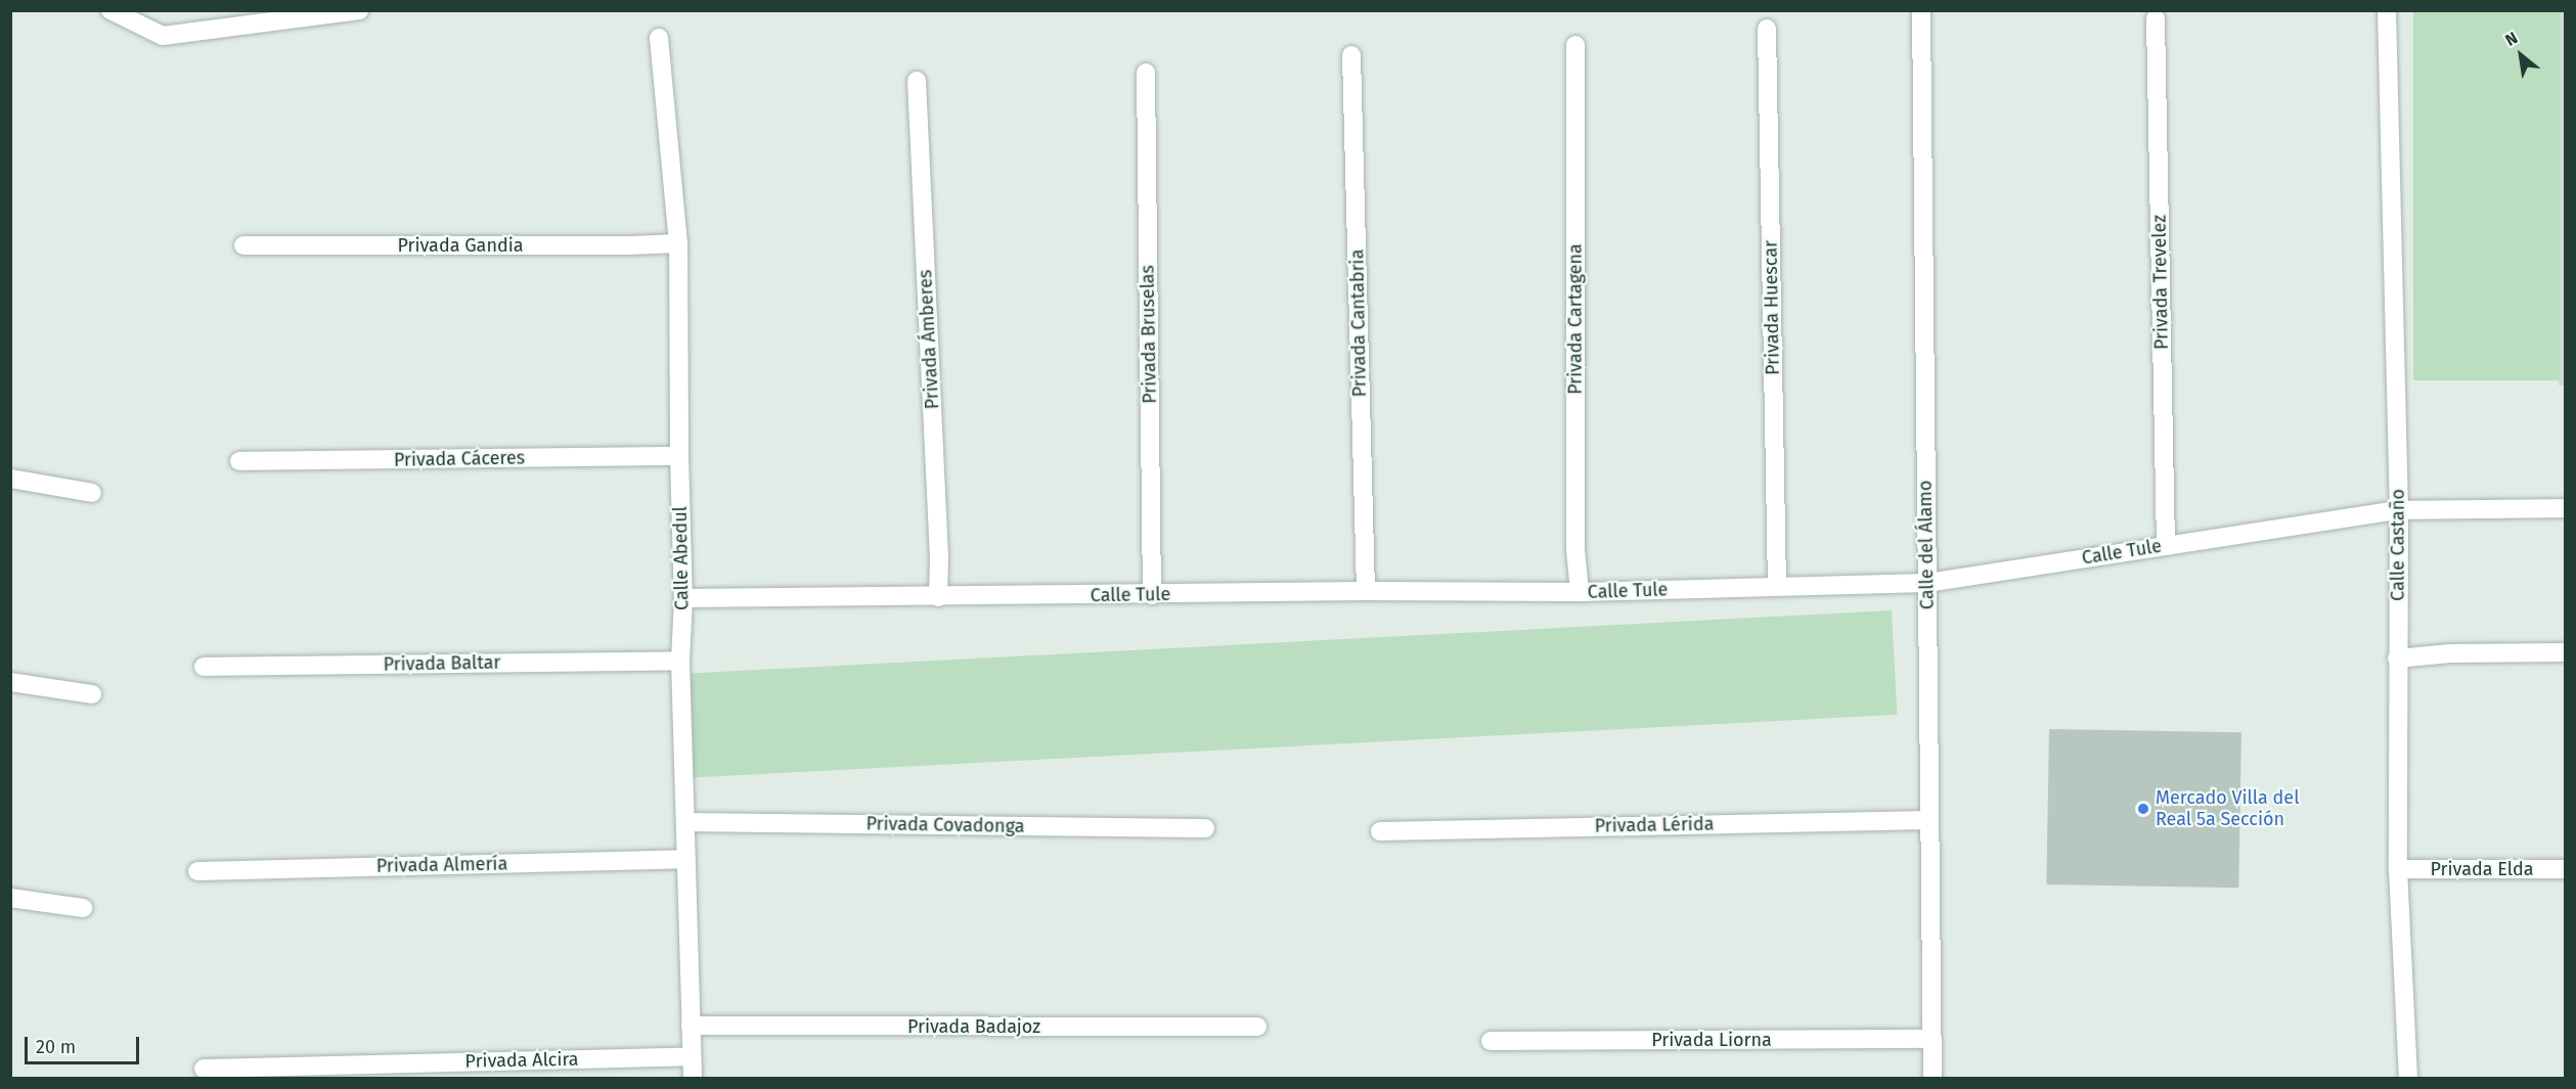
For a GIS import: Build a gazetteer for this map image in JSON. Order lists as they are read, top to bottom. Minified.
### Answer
{"streets":{"street":["Privada Gandia","Privada Trevelez","Privada Huescar","Privada Cartagena","Privada Cantabria","Privada Bruselas","Privada Ámberes","Privada Cáceres","Calle del Álamo","Calle Castaño","Calle Tule","Calle Abedul","Privada Baltar","Privada Covadonga","Privada Lérida","Privada Almería","Privada Elda","Privada Badajoz","Privada Liorna","Privada Alcira"]},"crossings":[["Privada Gandia","Calle Abedul"],["Privada Trevelez","Calle Tule"],["Privada Huescar","Calle Tule"],["Privada Cartagena","Calle Tule"],["Privada Cantabria","Calle Tule"],["Privada Bruselas","Calle Tule"],["Privada Ámberes","Calle Tule"],["Privada Cáceres","Calle Abedul"],["Calle del Álamo","Calle Tule"],["Calle del Álamo","Privada Lérida"],["Calle del Álamo","Privada Liorna"],["Calle Castaño","Calle Tule"],["Calle Castaño","Privada Elda"],["Calle Tule","Calle Abedul"],["Calle Abedul","Privada Baltar"],["Calle Abedul","Privada Covadonga"],["Calle Abedul","Privada Almería"],["Calle Abedul","Privada Badajoz"],["Calle Abedul","Privada Alcira"]],"places":["Mercado Villa del Real 5a Sección"],"scale_bar":"20 m","north":"top left"}
